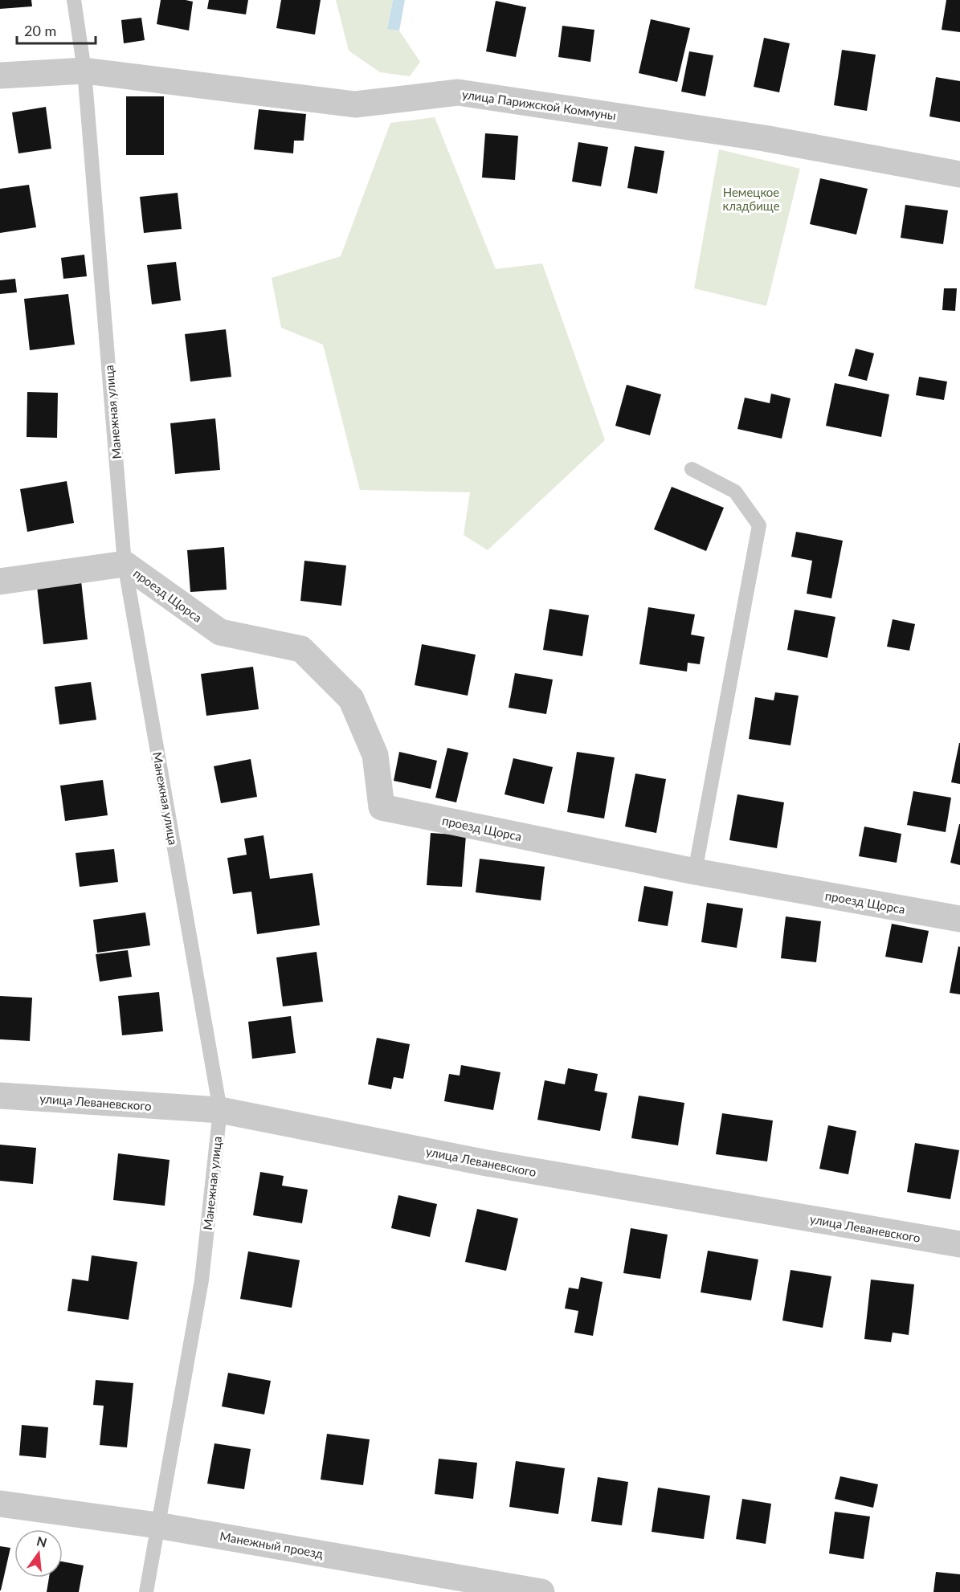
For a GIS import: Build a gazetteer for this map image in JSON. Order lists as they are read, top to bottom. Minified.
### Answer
{"streets":{"street":["улица Парижской Коммуны","проезд Щорса","улица Леваневского","Манежный проезд"],"lane":["Манежная улица"]},"crossings":[["улица Парижской Коммуны","Манежная улица"],["Манежная улица","проезд Щорса"],["Манежная улица","улица Леваневского"],["Манежная улица","Манежный проезд"]],"parks":["Немецкое кладбище"],"scale_bar":"20 m","north":"top"}
